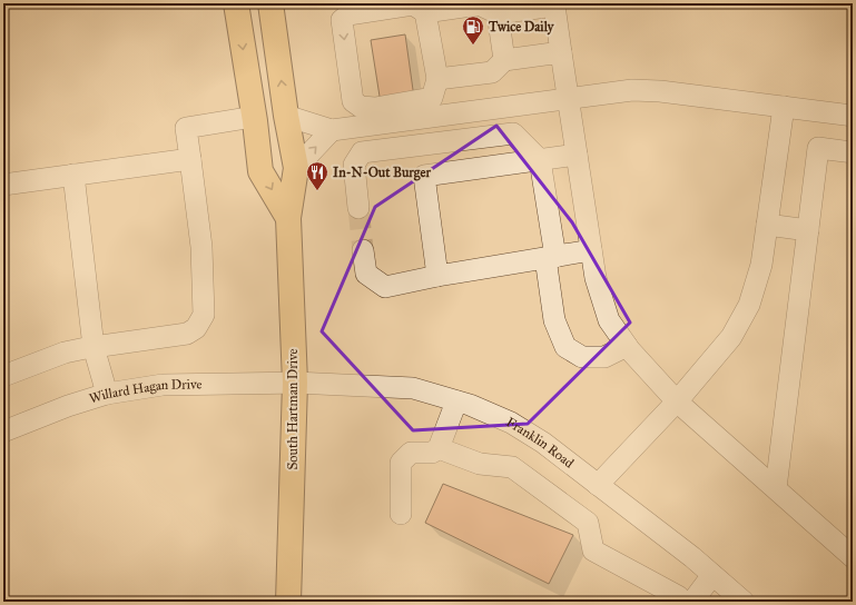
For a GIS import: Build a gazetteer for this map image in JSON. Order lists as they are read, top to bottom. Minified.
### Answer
{"streets":{"main road":["South Hartman Drive"],"street":["Willard Hagan Drive","Franklin Road"]},"crossings":[["Willard Hagan Drive","South Hartman Drive"],["Willard Hagan Drive","Franklin Road"],["South Hartman Drive","Franklin Road"]],"places":{"fuel station":["Twice Daily"],"restaurant":["In-N-Out Burger"]}}
